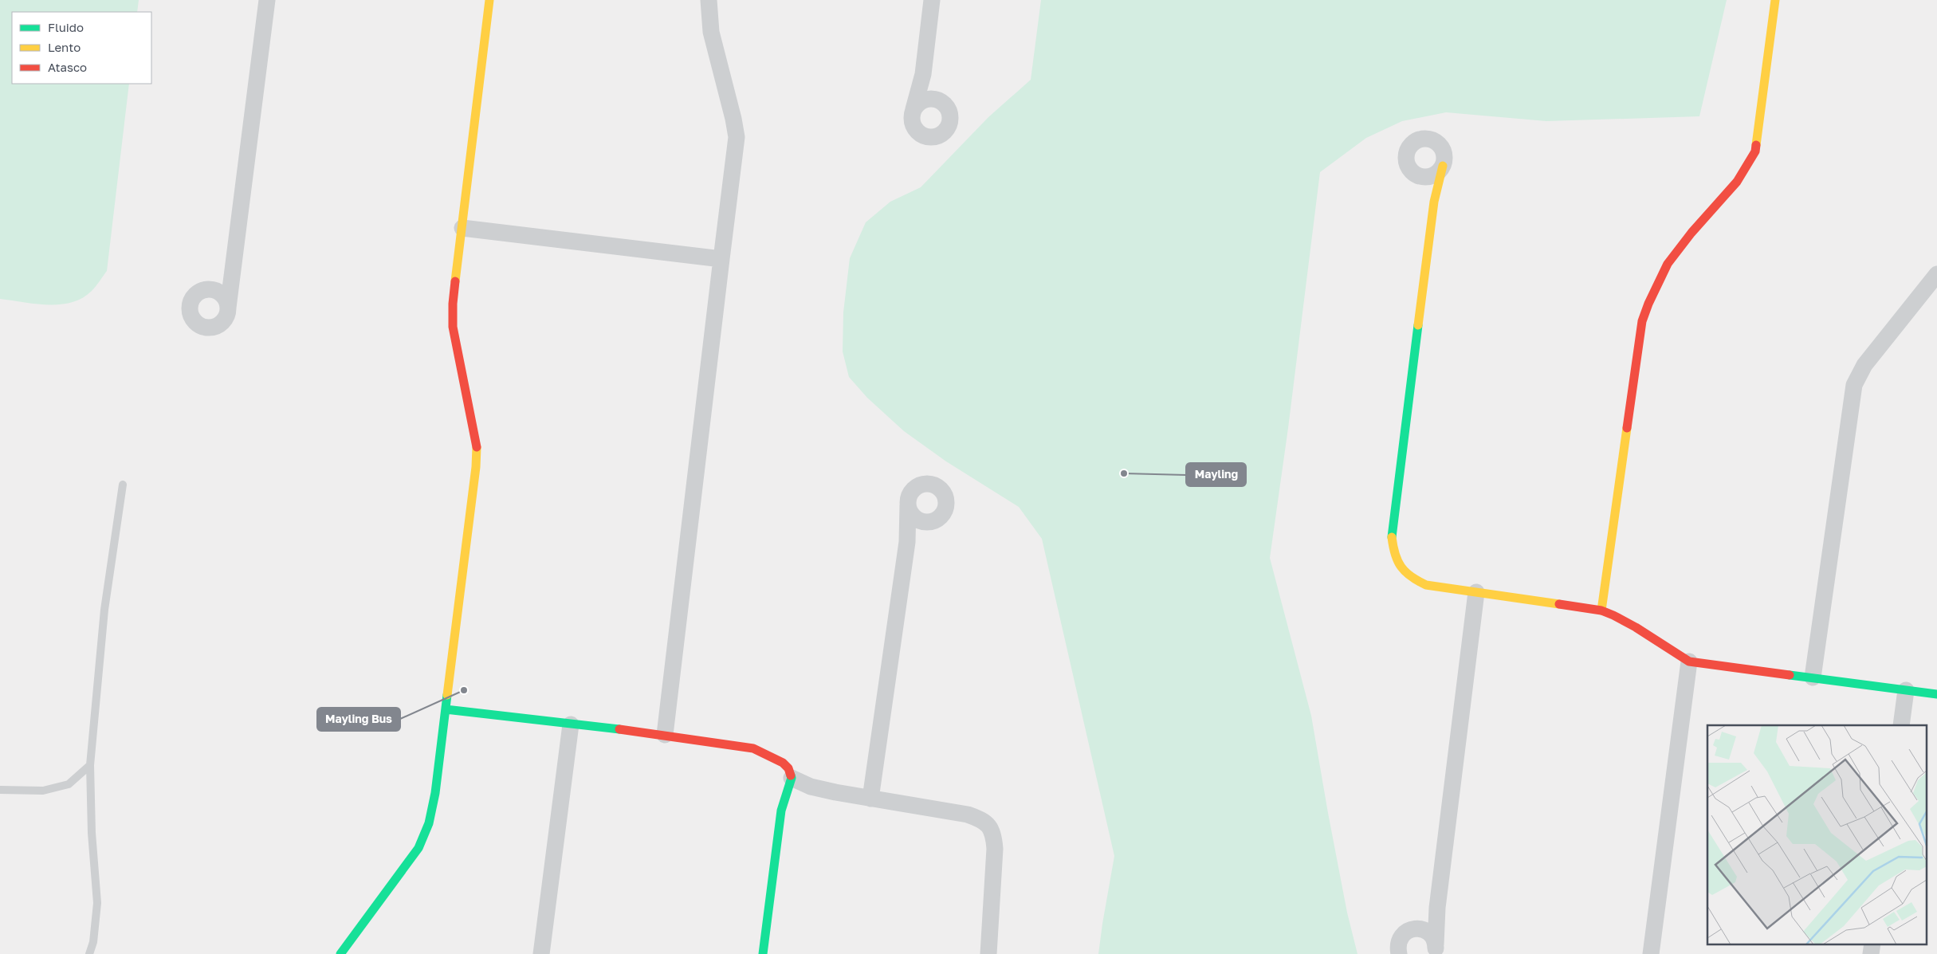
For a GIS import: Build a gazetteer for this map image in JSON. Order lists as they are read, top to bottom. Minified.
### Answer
{"places":["Mayling","Mayling Bus"],"legend":["Fluido","Lento","Atasco"]}
